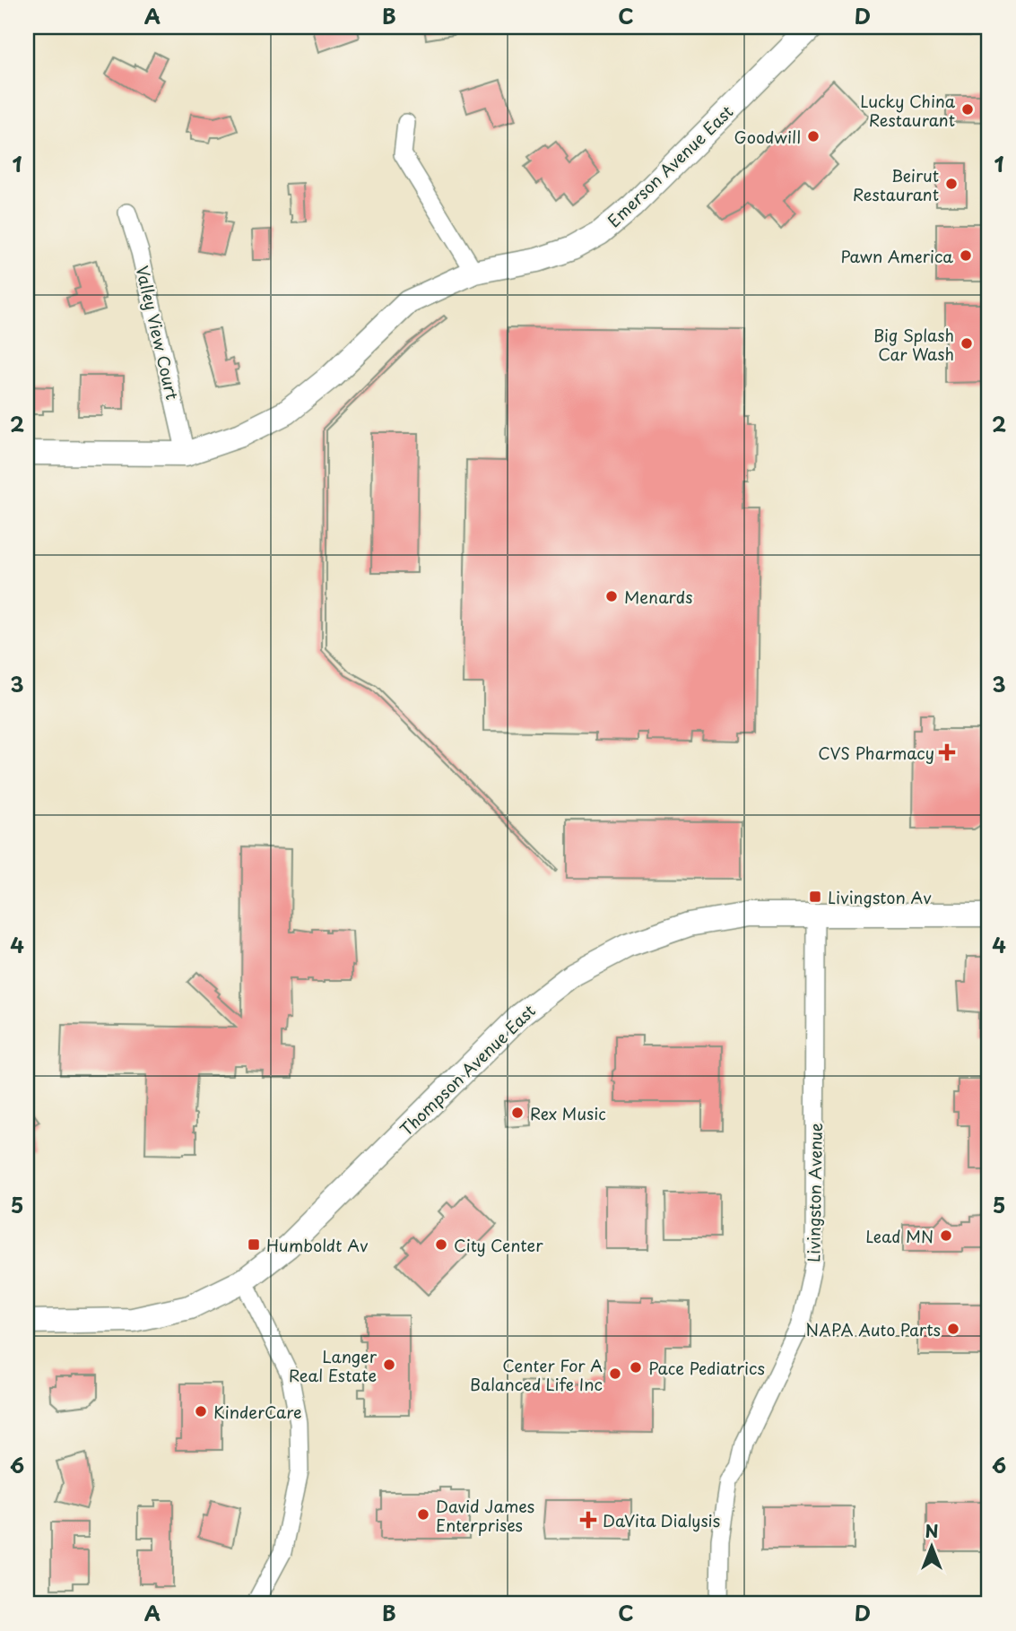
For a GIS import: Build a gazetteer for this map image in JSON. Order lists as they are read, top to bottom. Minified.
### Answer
{"streets":{"street":["Emerson Avenue East","Valley View Court","Thompson Avenue East","Livingston Avenue"]},"crossings":[["Emerson Avenue East","Valley View Court"],["Thompson Avenue East","Livingston Avenue"]],"places":{"other":["Lucky China Restaurant","Goodwill","Beirut Restaurant","Pawn America","Big Splash Car Wash","Menards","Rex Music","Lead MN","City Center","NAPA Auto Parts","Langer Real Estate","Pace Pediatrics","Center For A Balanced Life Inc","KinderCare","David James Enterprises"],"health":["CVS Pharmacy","DaVita Dialysis"],"transit":["Livingston Av","Humboldt Av"]},"north":"top","grid":{"columns":["A","B","C","D"],"rows":["1","2","3","4","5","6"]}}
